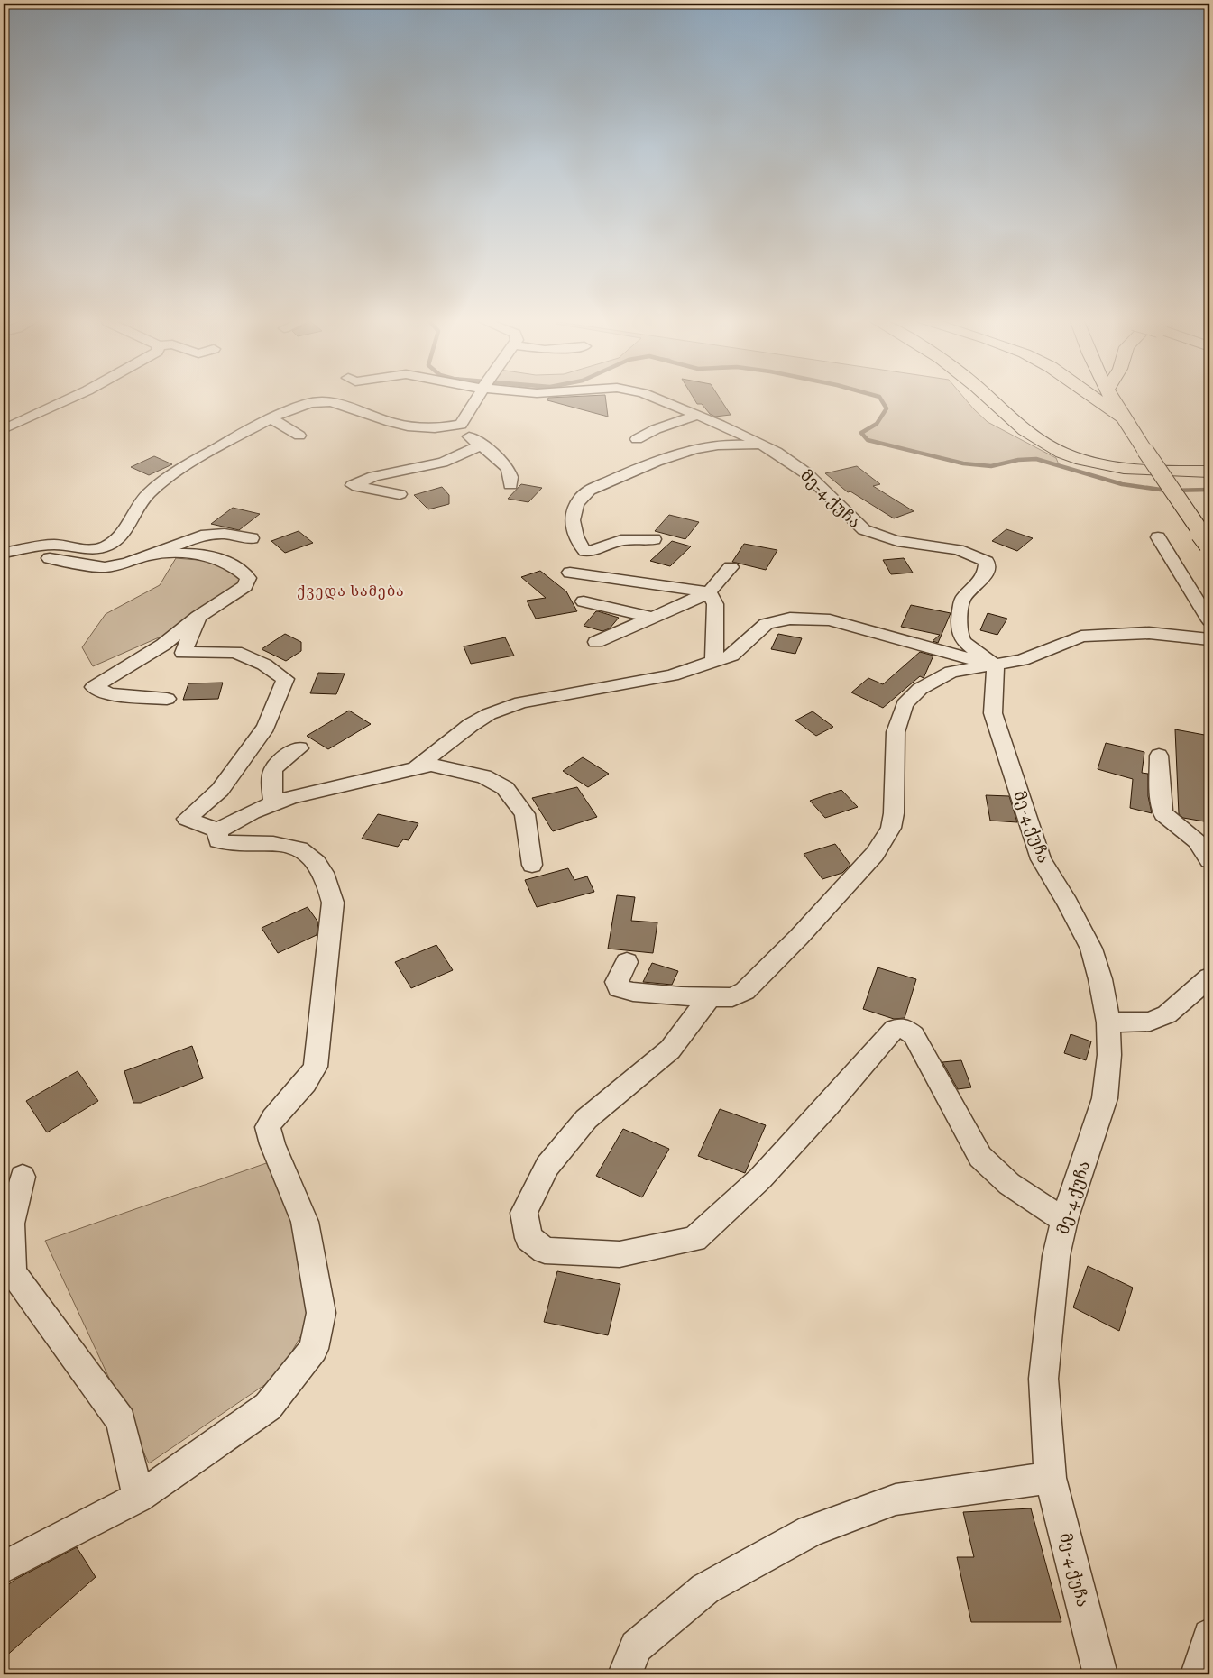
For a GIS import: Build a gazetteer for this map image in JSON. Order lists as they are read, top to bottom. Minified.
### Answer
{"streets":{"street":["მე-4 ქუჩა"]},"districts":["ქვედა სამება"]}
